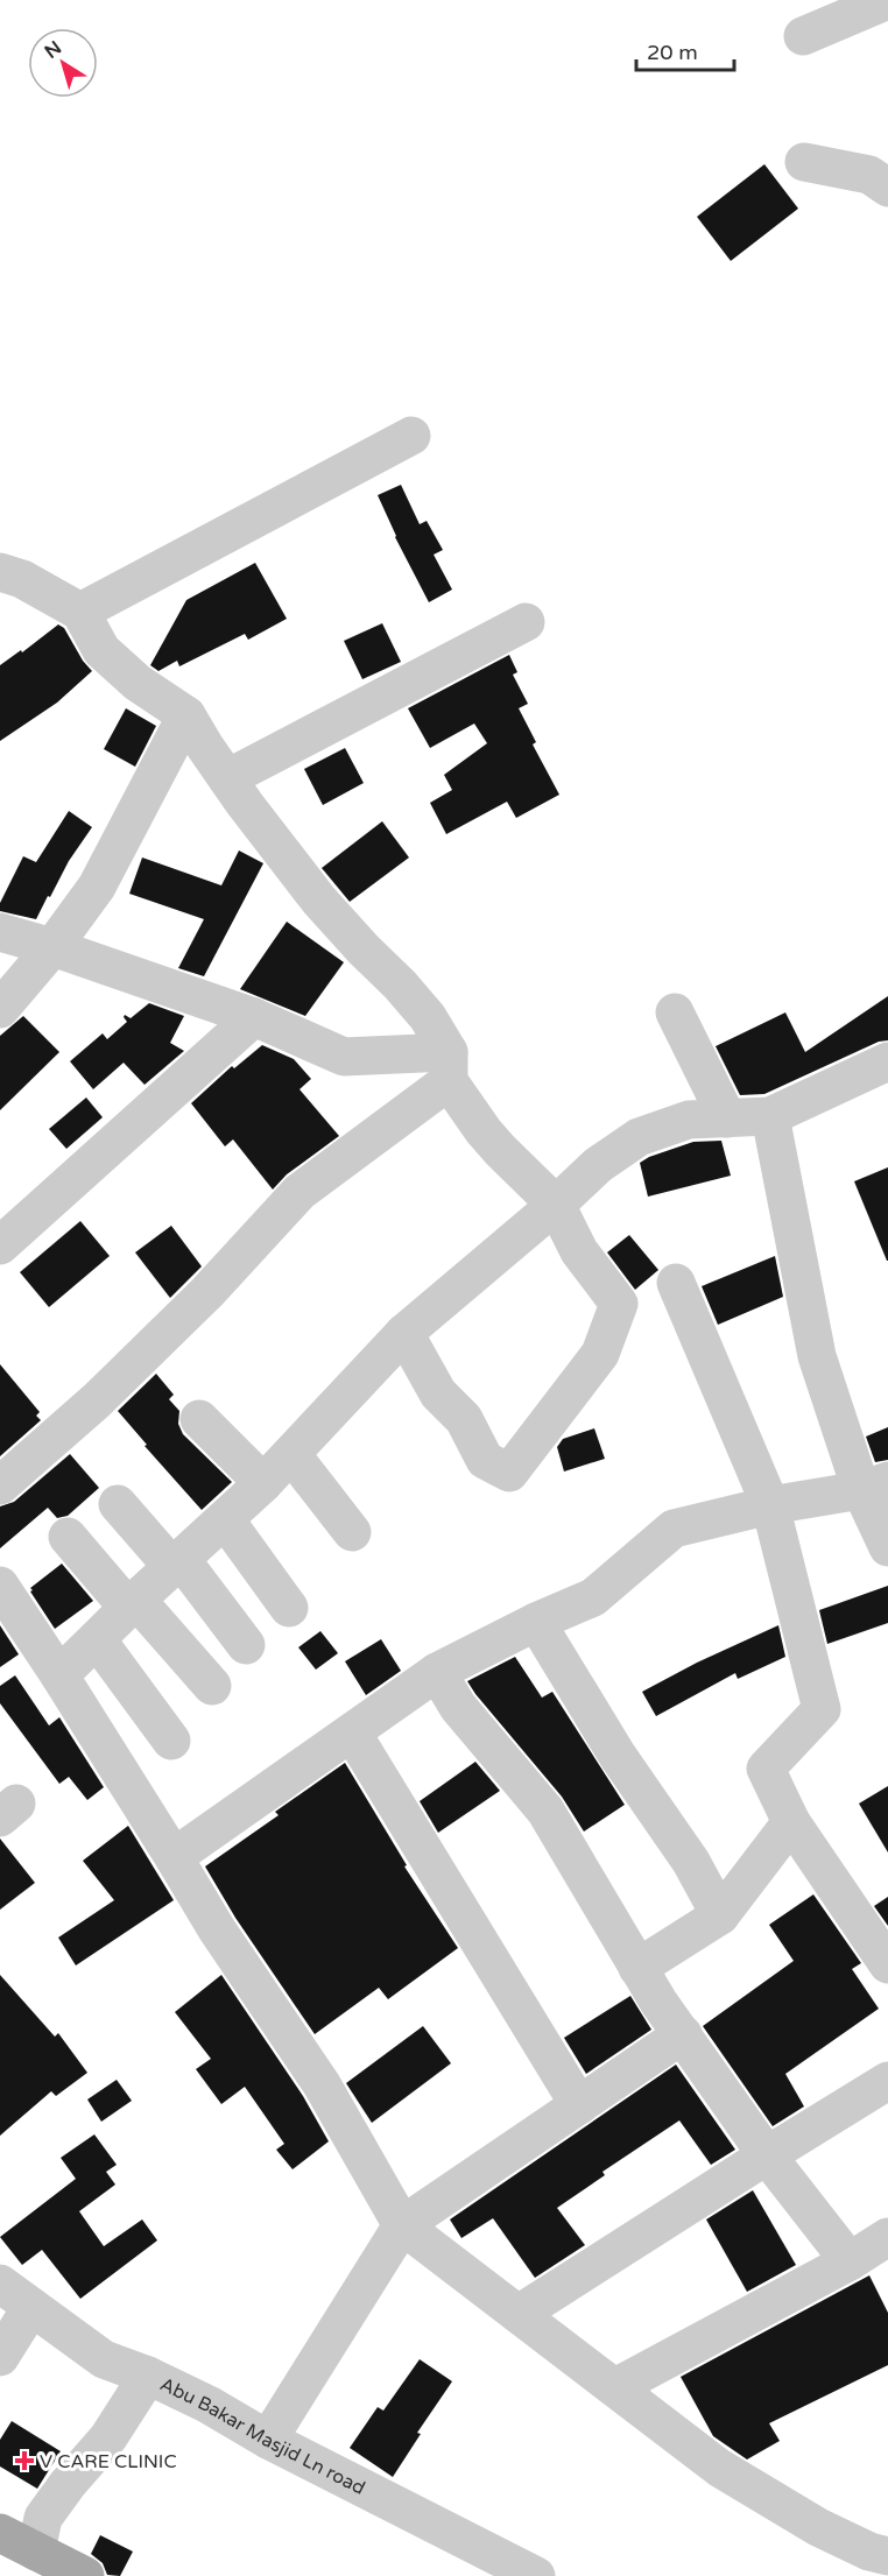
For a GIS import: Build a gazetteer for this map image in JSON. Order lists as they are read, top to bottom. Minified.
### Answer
{"streets":{"street":["Abu Bakar Masjid Ln road"]},"places":{"health":["V CARE CLINIC"]},"scale_bar":"20 m","north":"top left"}
